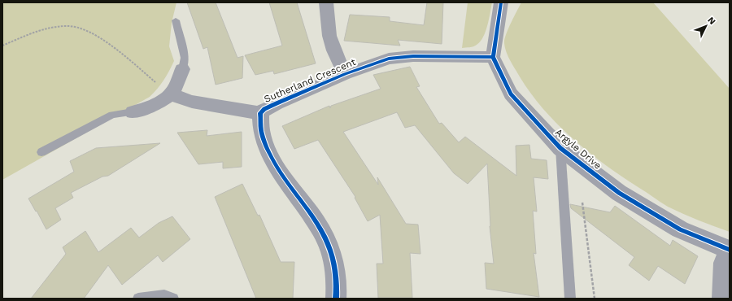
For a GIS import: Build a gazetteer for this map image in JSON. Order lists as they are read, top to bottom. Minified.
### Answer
{"streets":{"street":["Sutherland Crescent","Argyle Drive"]},"crossings":[["Sutherland Crescent","Argyle Drive"]],"north":"top right"}
